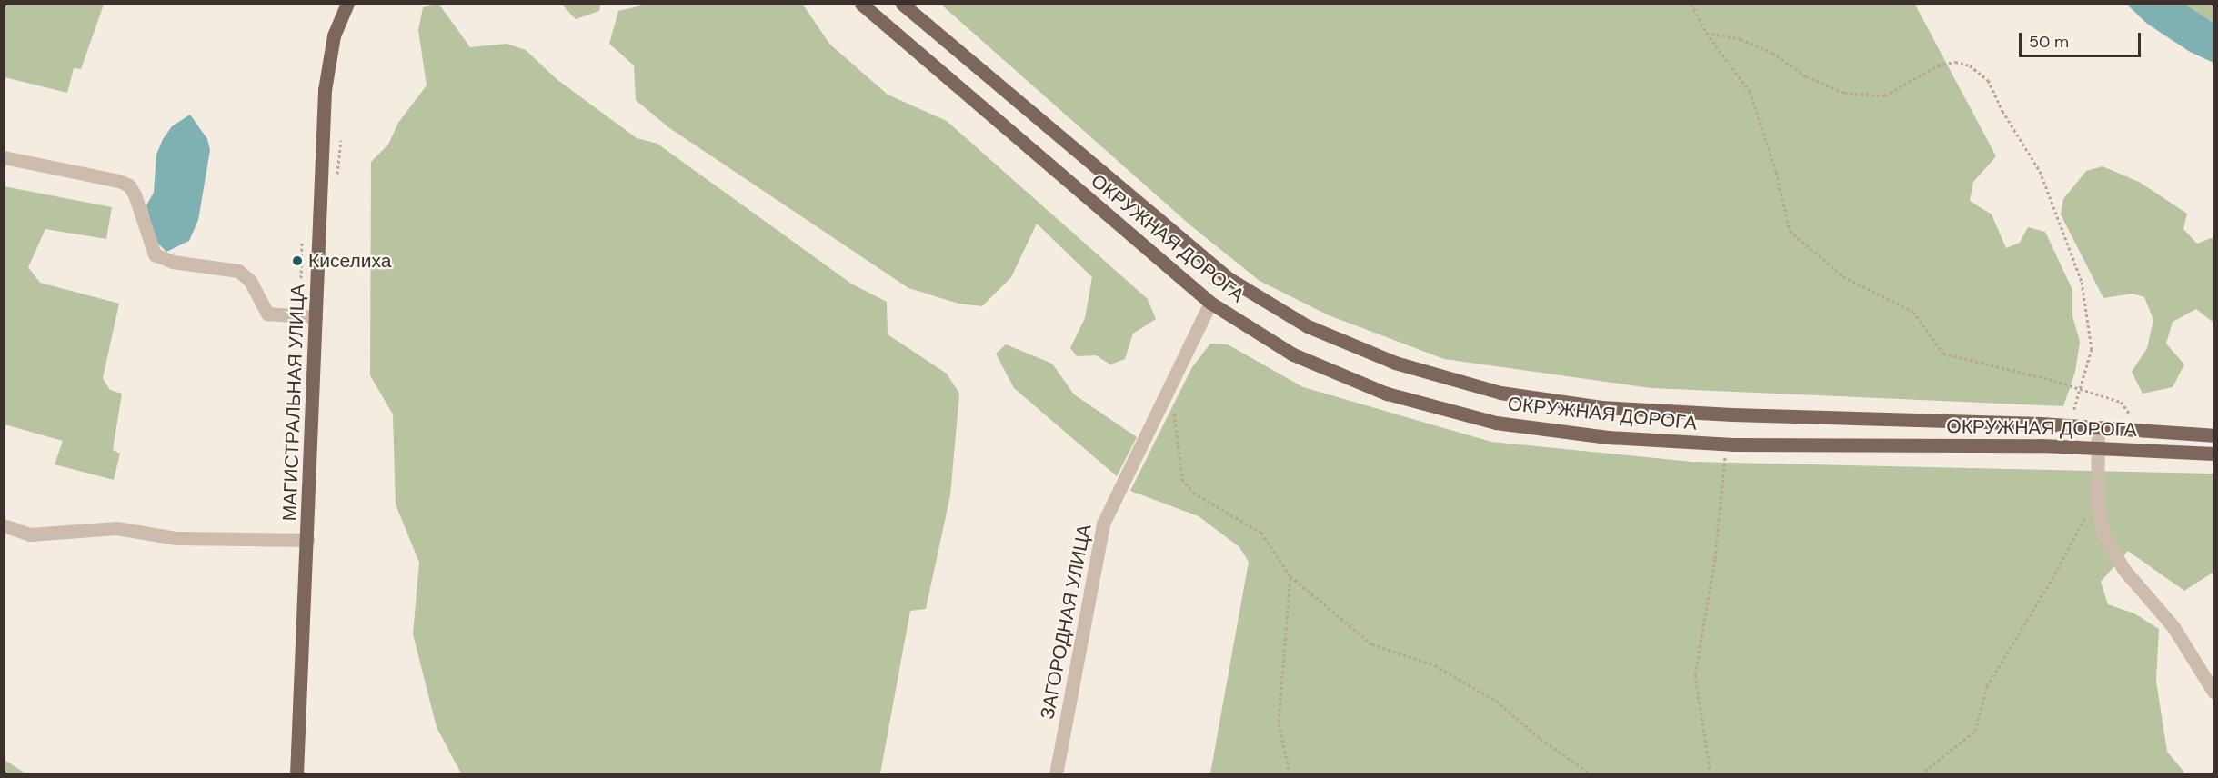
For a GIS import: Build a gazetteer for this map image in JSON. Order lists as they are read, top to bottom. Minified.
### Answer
{"streets":{"main road":["ОКРУЖНАЯ ДОРОГА","МАГИСТРАЛЬНАЯ УЛИЦА"],"street":["ЗАГОРОДНАЯ УЛИЦА"]},"crossings":[["ОКРУЖНАЯ ДОРОГА","ЗАГОРОДНАЯ УЛИЦА"]],"places":["Киселиха"],"scale_bar":"50 m"}
